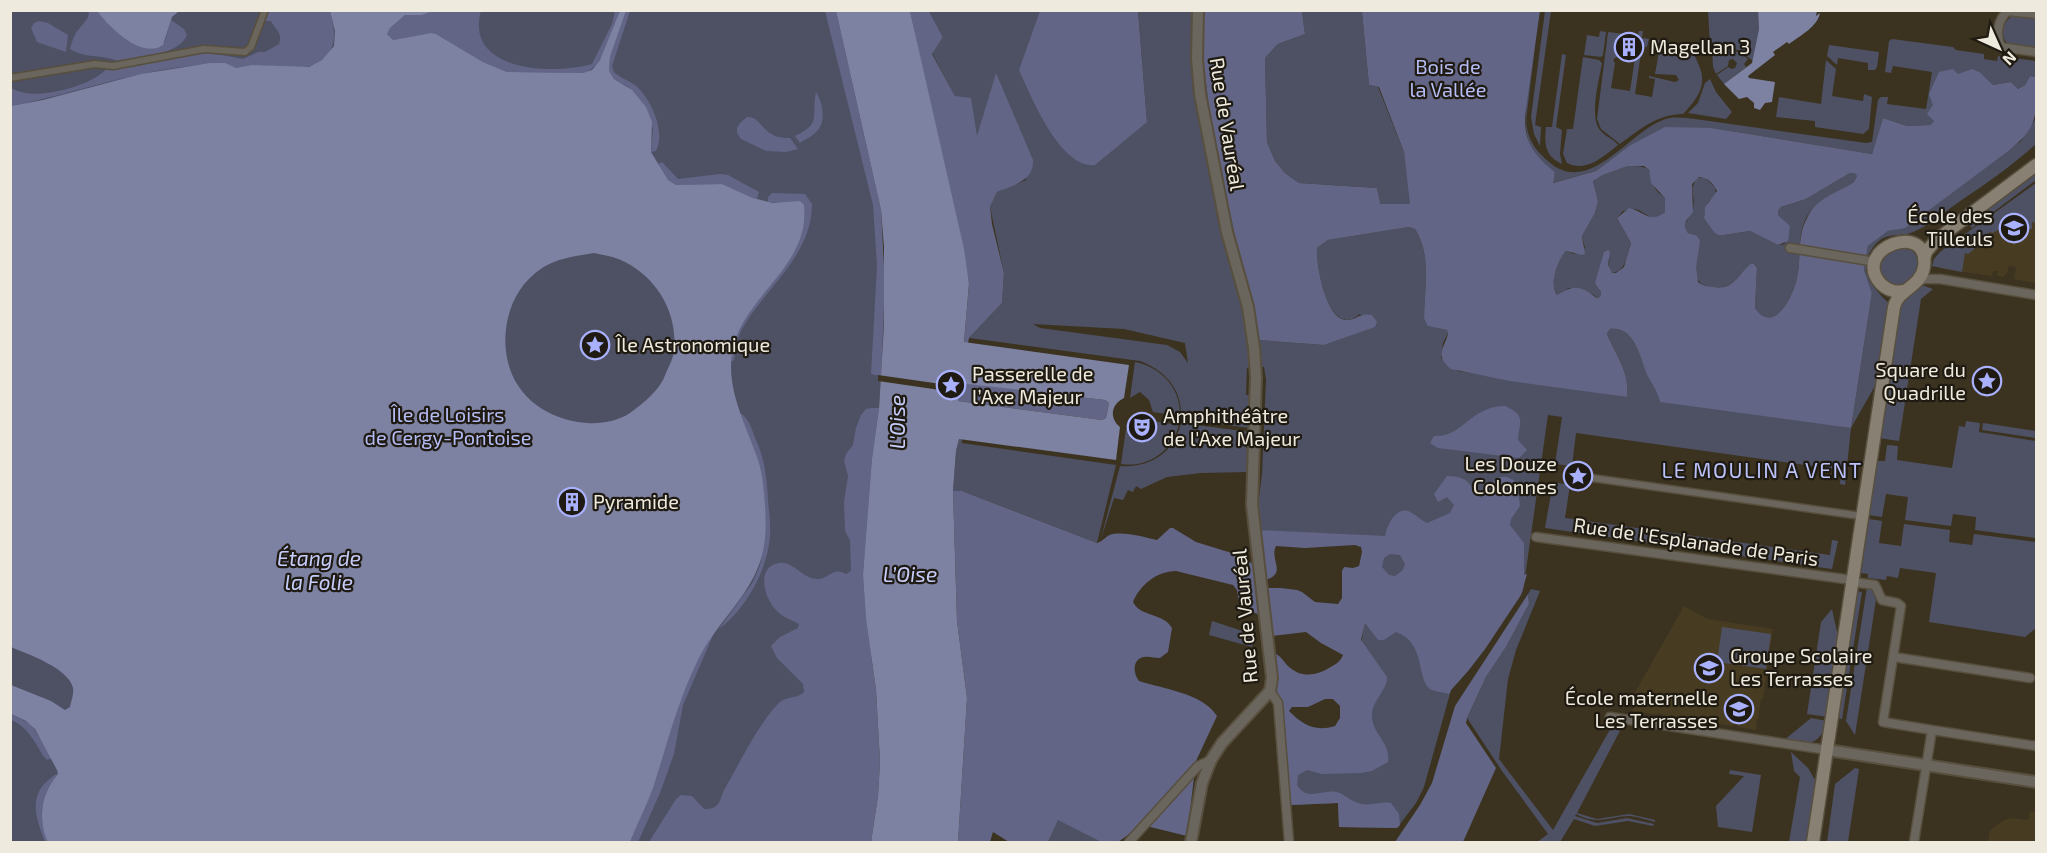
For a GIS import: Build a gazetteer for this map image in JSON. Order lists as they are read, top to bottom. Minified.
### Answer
{"streets":{"street":["Rue de Vauréal","Rue de l'Esplanade de Paris"]},"districts":["LE MOULIN A VENT"],"water":["L'Oise","Étang de la Folie","L’Oise"],"parks":["Bois de la Vallée","Île de Loisirs de Cergy-Pontoise"],"places":{"building":["Magellan 3","Pyramide"],"school or university":["École des Tilleuls","Groupe Scolaire Les Terrasses","École maternelle Les Terrasses"],"place":["Île Astronomique","Square du Quadrille","Passerelle de l’Axe Majeur","Les Douze Colonnes"],"theatre":["Amphithéâtre de l'Axe Majeur"]},"north":"bottom right"}
